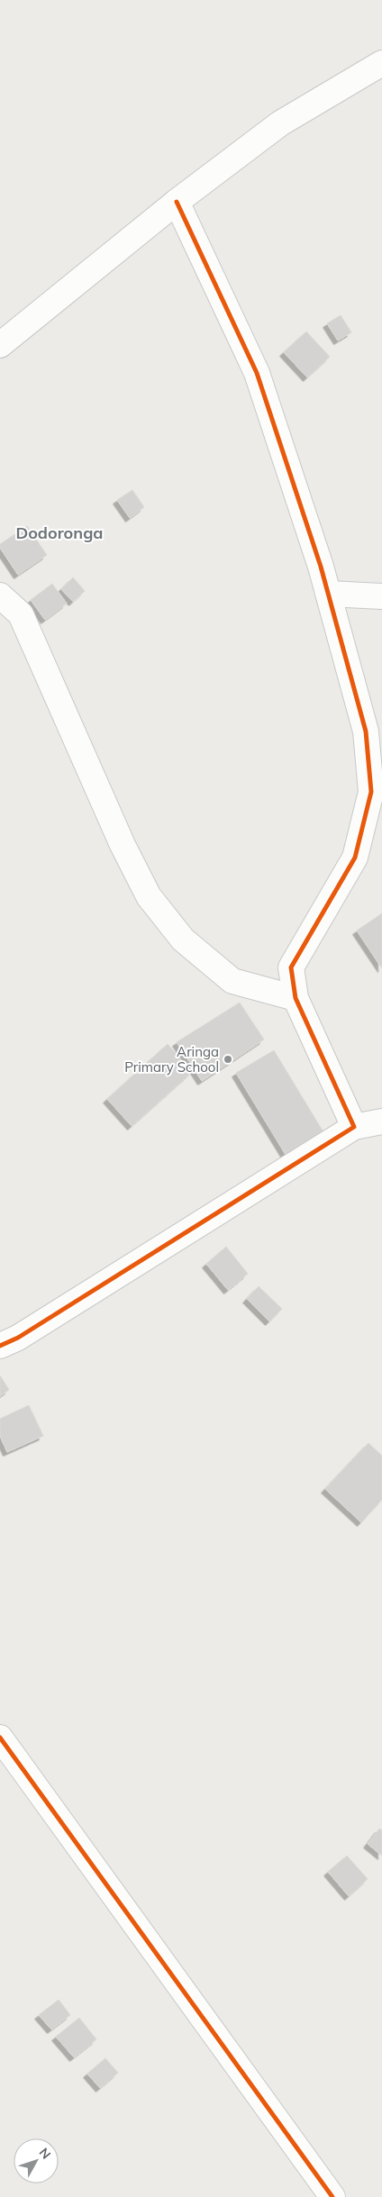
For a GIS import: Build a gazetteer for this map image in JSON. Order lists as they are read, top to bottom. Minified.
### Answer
{"districts":["Dodoronga"],"places":["Aringa Primary School"],"north":"top right"}
